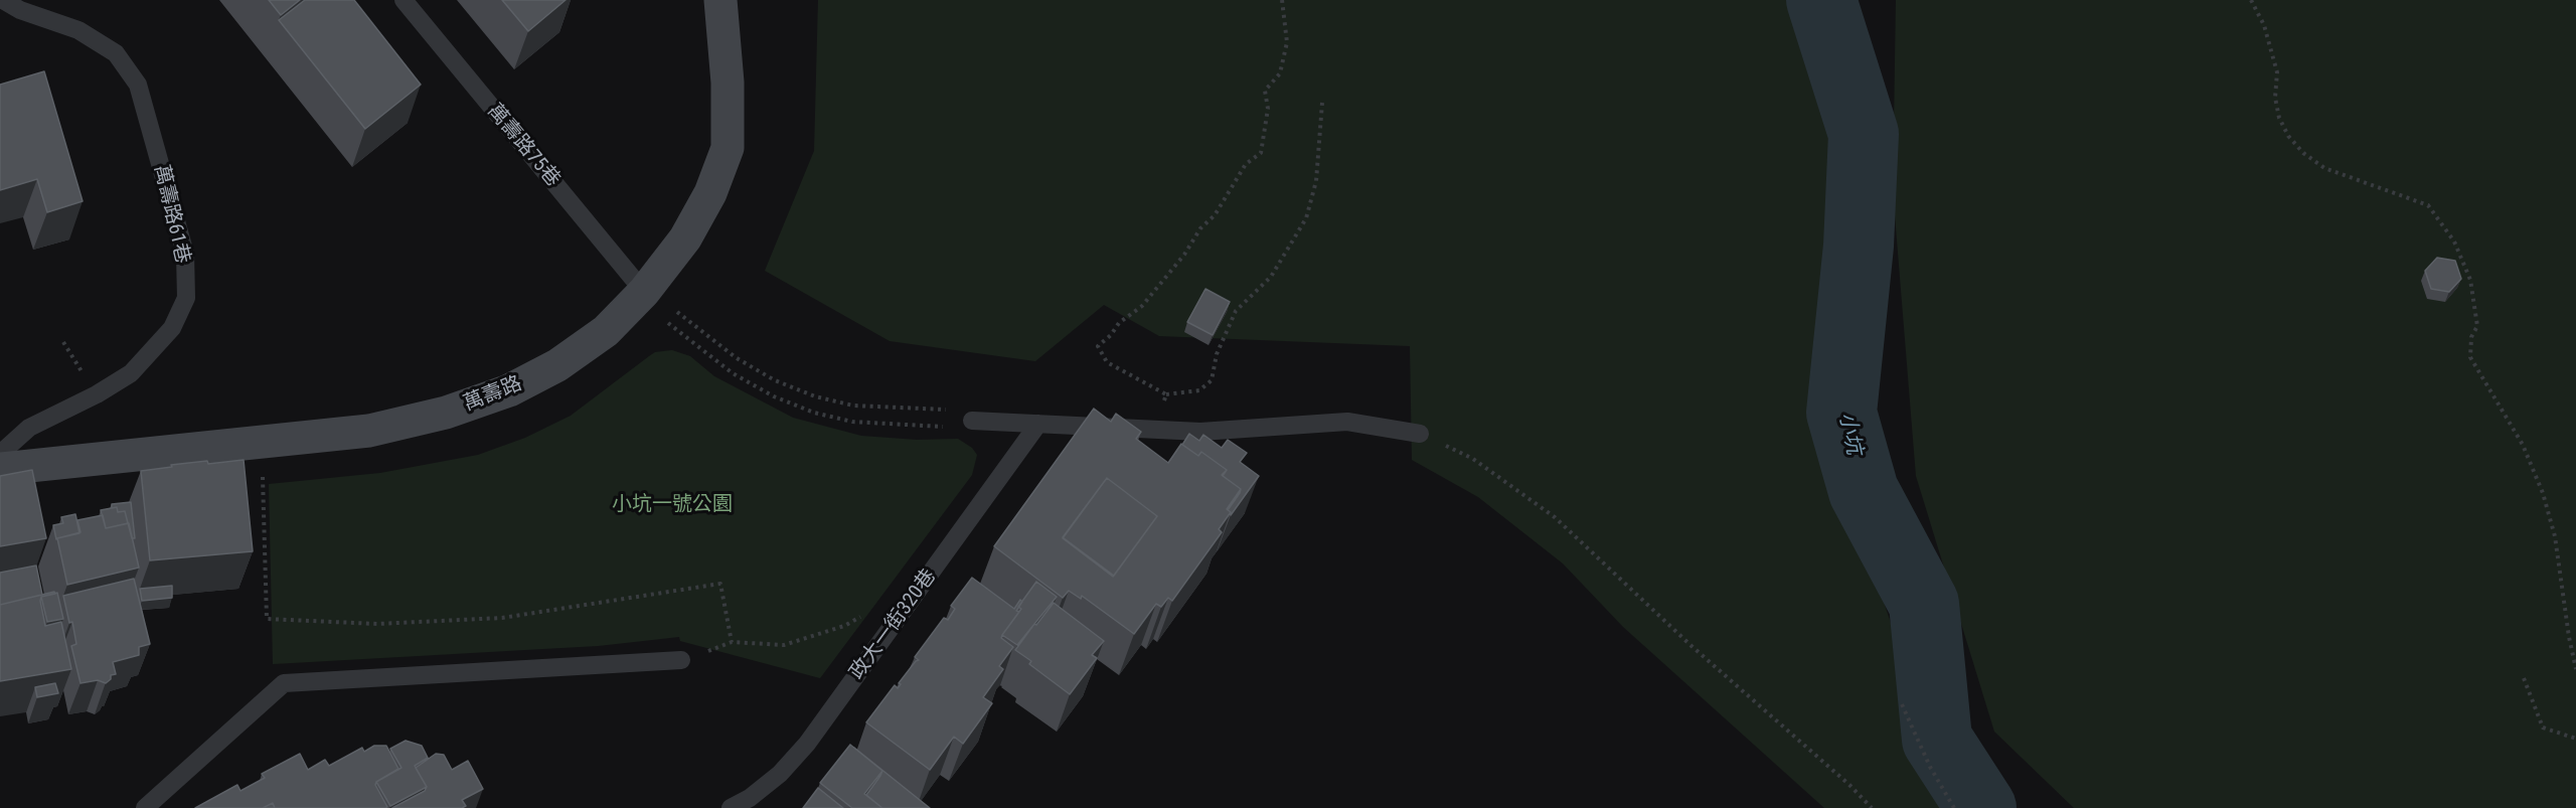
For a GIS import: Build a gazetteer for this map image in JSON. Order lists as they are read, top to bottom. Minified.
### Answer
{"streets":{"street":["萬壽路"],"lane":["萬壽路75巷","萬壽路61巷","政大一街320巷"]},"crossings":[["萬壽路75巷","萬壽路"]],"water":["小坑"],"parks":["小坑一號公園"]}
